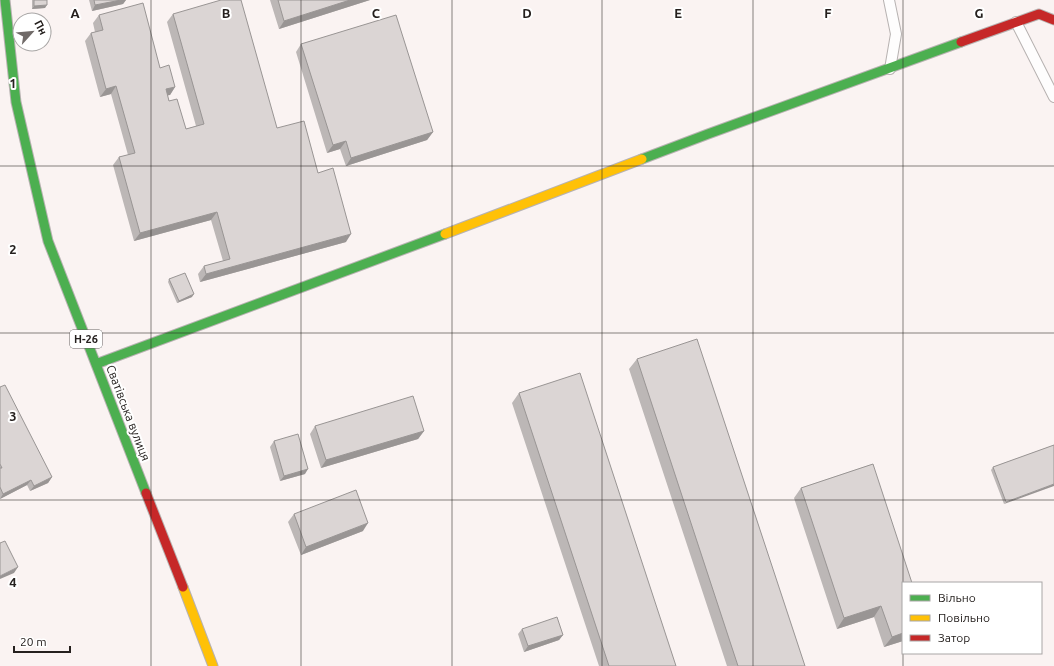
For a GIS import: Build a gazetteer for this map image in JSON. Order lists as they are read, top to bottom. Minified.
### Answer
{"streets":{"street":["Н-26","Сватівська вулиця"]},"legend":["Вільно","Повільно","Затор"],"scale_bar":"20 m","north":"top right","grid":{"columns":["A","B","C","D","E","F","G"],"rows":["1","2","3","4"]}}
